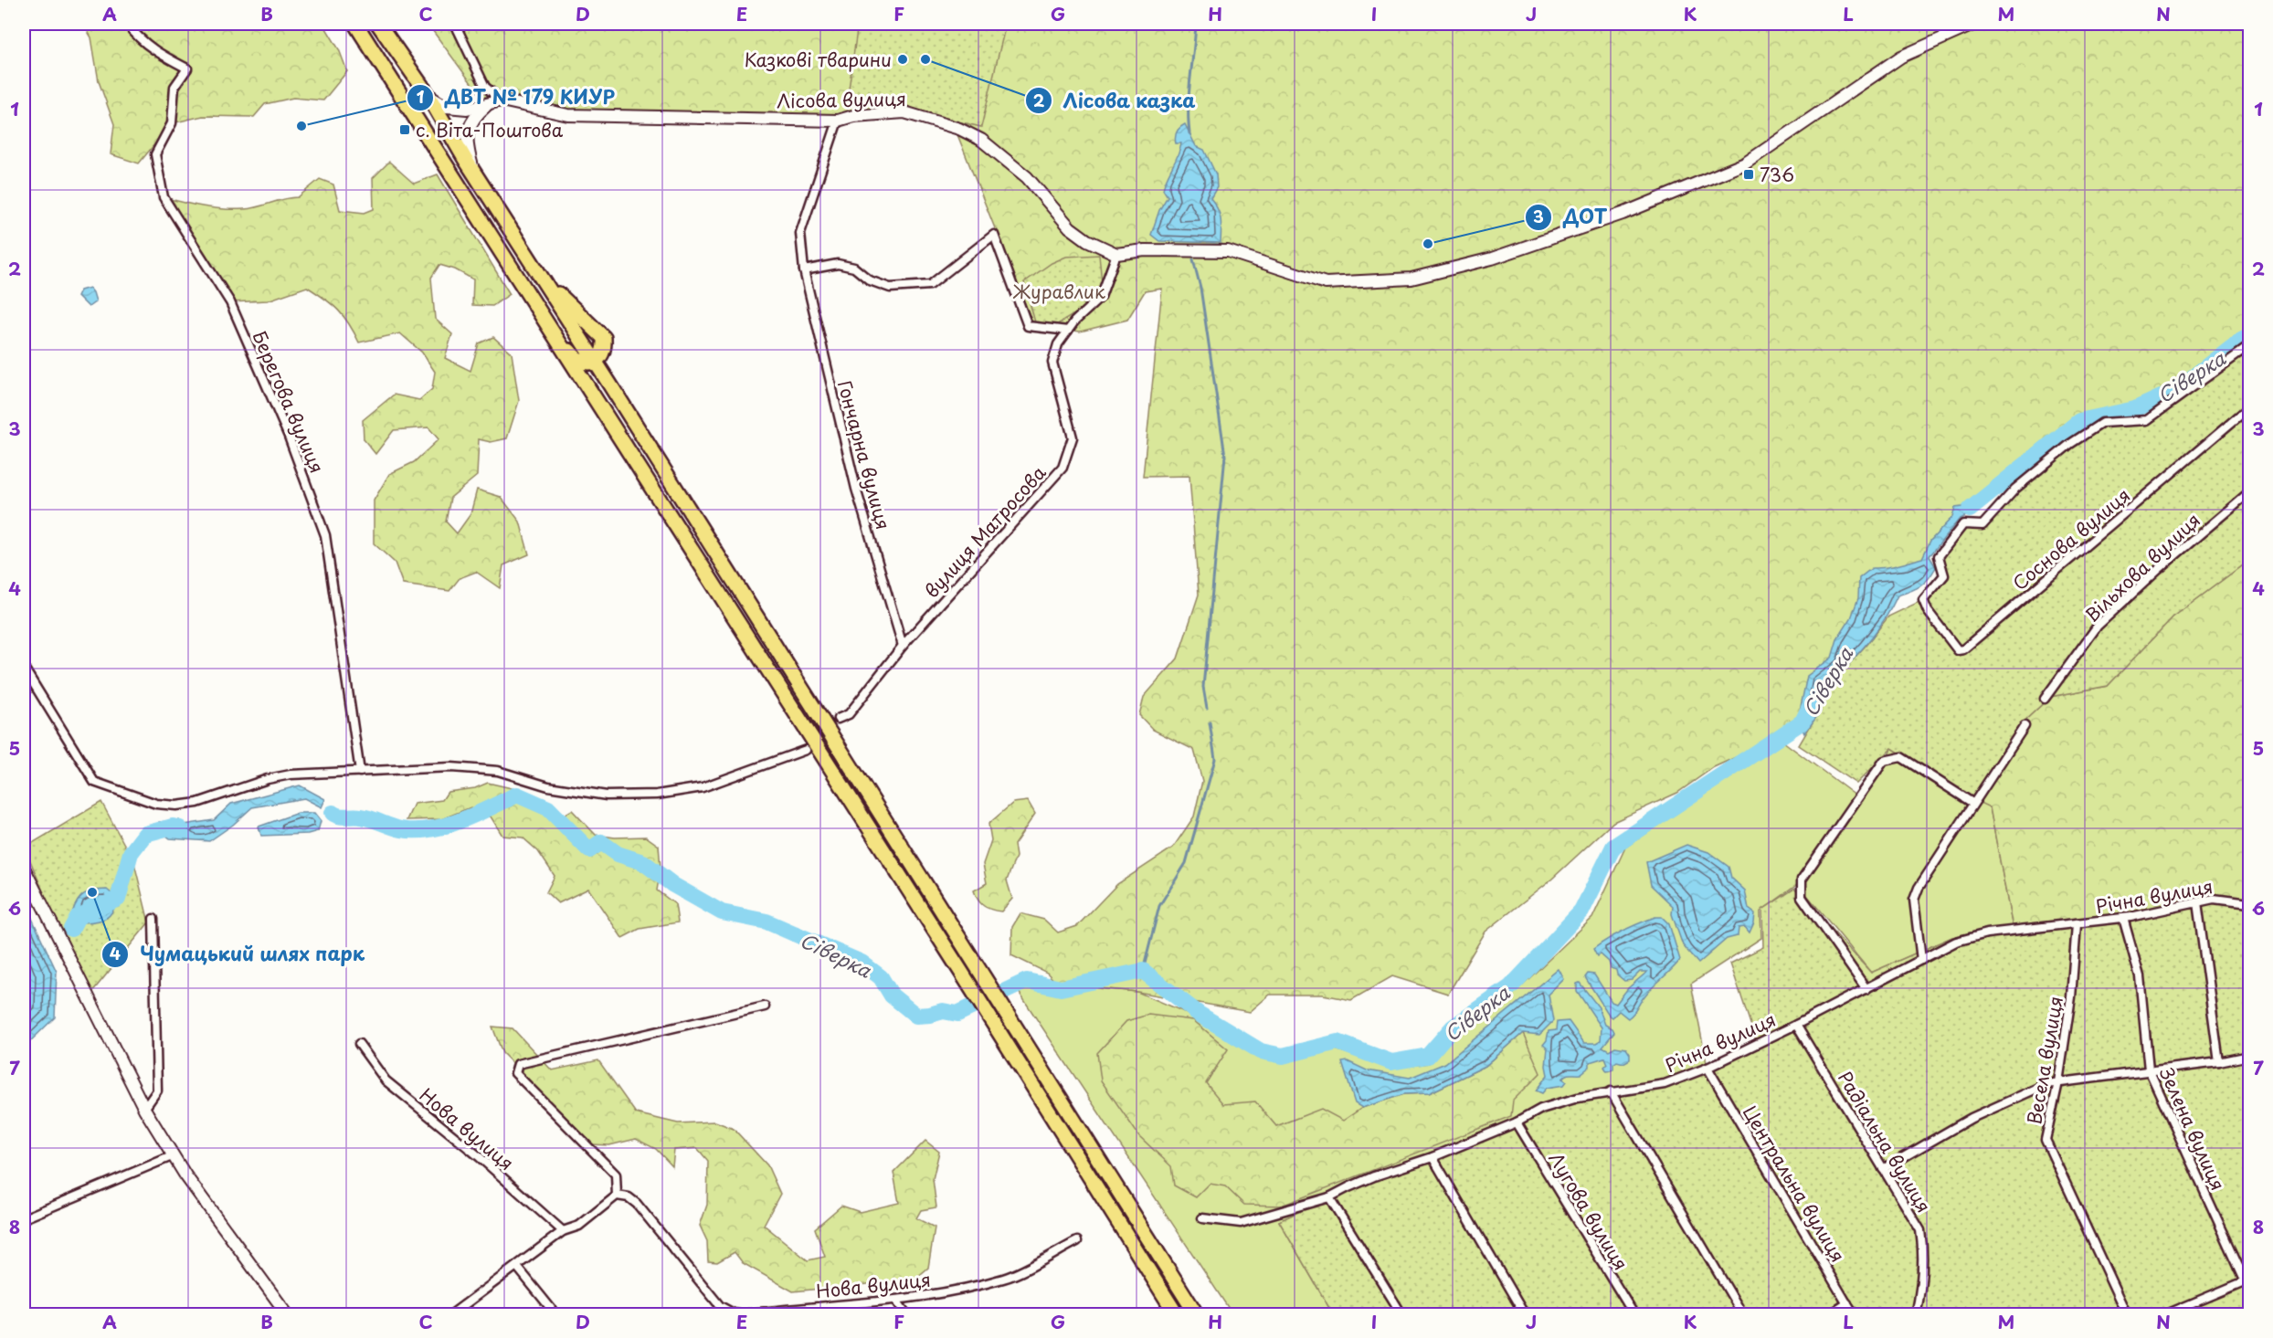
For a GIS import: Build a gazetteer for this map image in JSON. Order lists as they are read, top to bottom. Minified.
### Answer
{"streets":{"street":["Лісова вулиця","Берегова вулиця","Гончарна вулиця","вулиця Матросова","Соснова вулиця","Вільхова вулиця","Річна вулиця","Весела вулиця","Нова вулиця","Зелена вулиця","Радіальна вулиця","Центральна вулиця","Лугова вулиця"]},"crossings":[["Лісова вулиця","Гончарна вулиця"],["Лісова вулиця","вулиця Матросова"],["Гончарна вулиця","вулиця Матросова"],["Річна вулиця","Весела вулиця"],["Річна вулиця","Зелена вулиця"],["Річна вулиця","Радіальна вулиця"],["Річна вулиця","Центральна вулиця"],["Річна вулиця","Лугова вулиця"]],"water":["Сіверка"],"parks":["Журавлик"],"places":{"other":["Казкові тварини","Лісова казка","ДВТ № 179 КИУР","ДОТ","Чумацький шлях парк"],"transit":["с. Віта-Поштова","736"]},"grid":{"columns":["A","B","C","D","E","F","G","H","I","J","K","L","M","N"],"rows":["1","2","3","4","5","6","7","8"]}}
